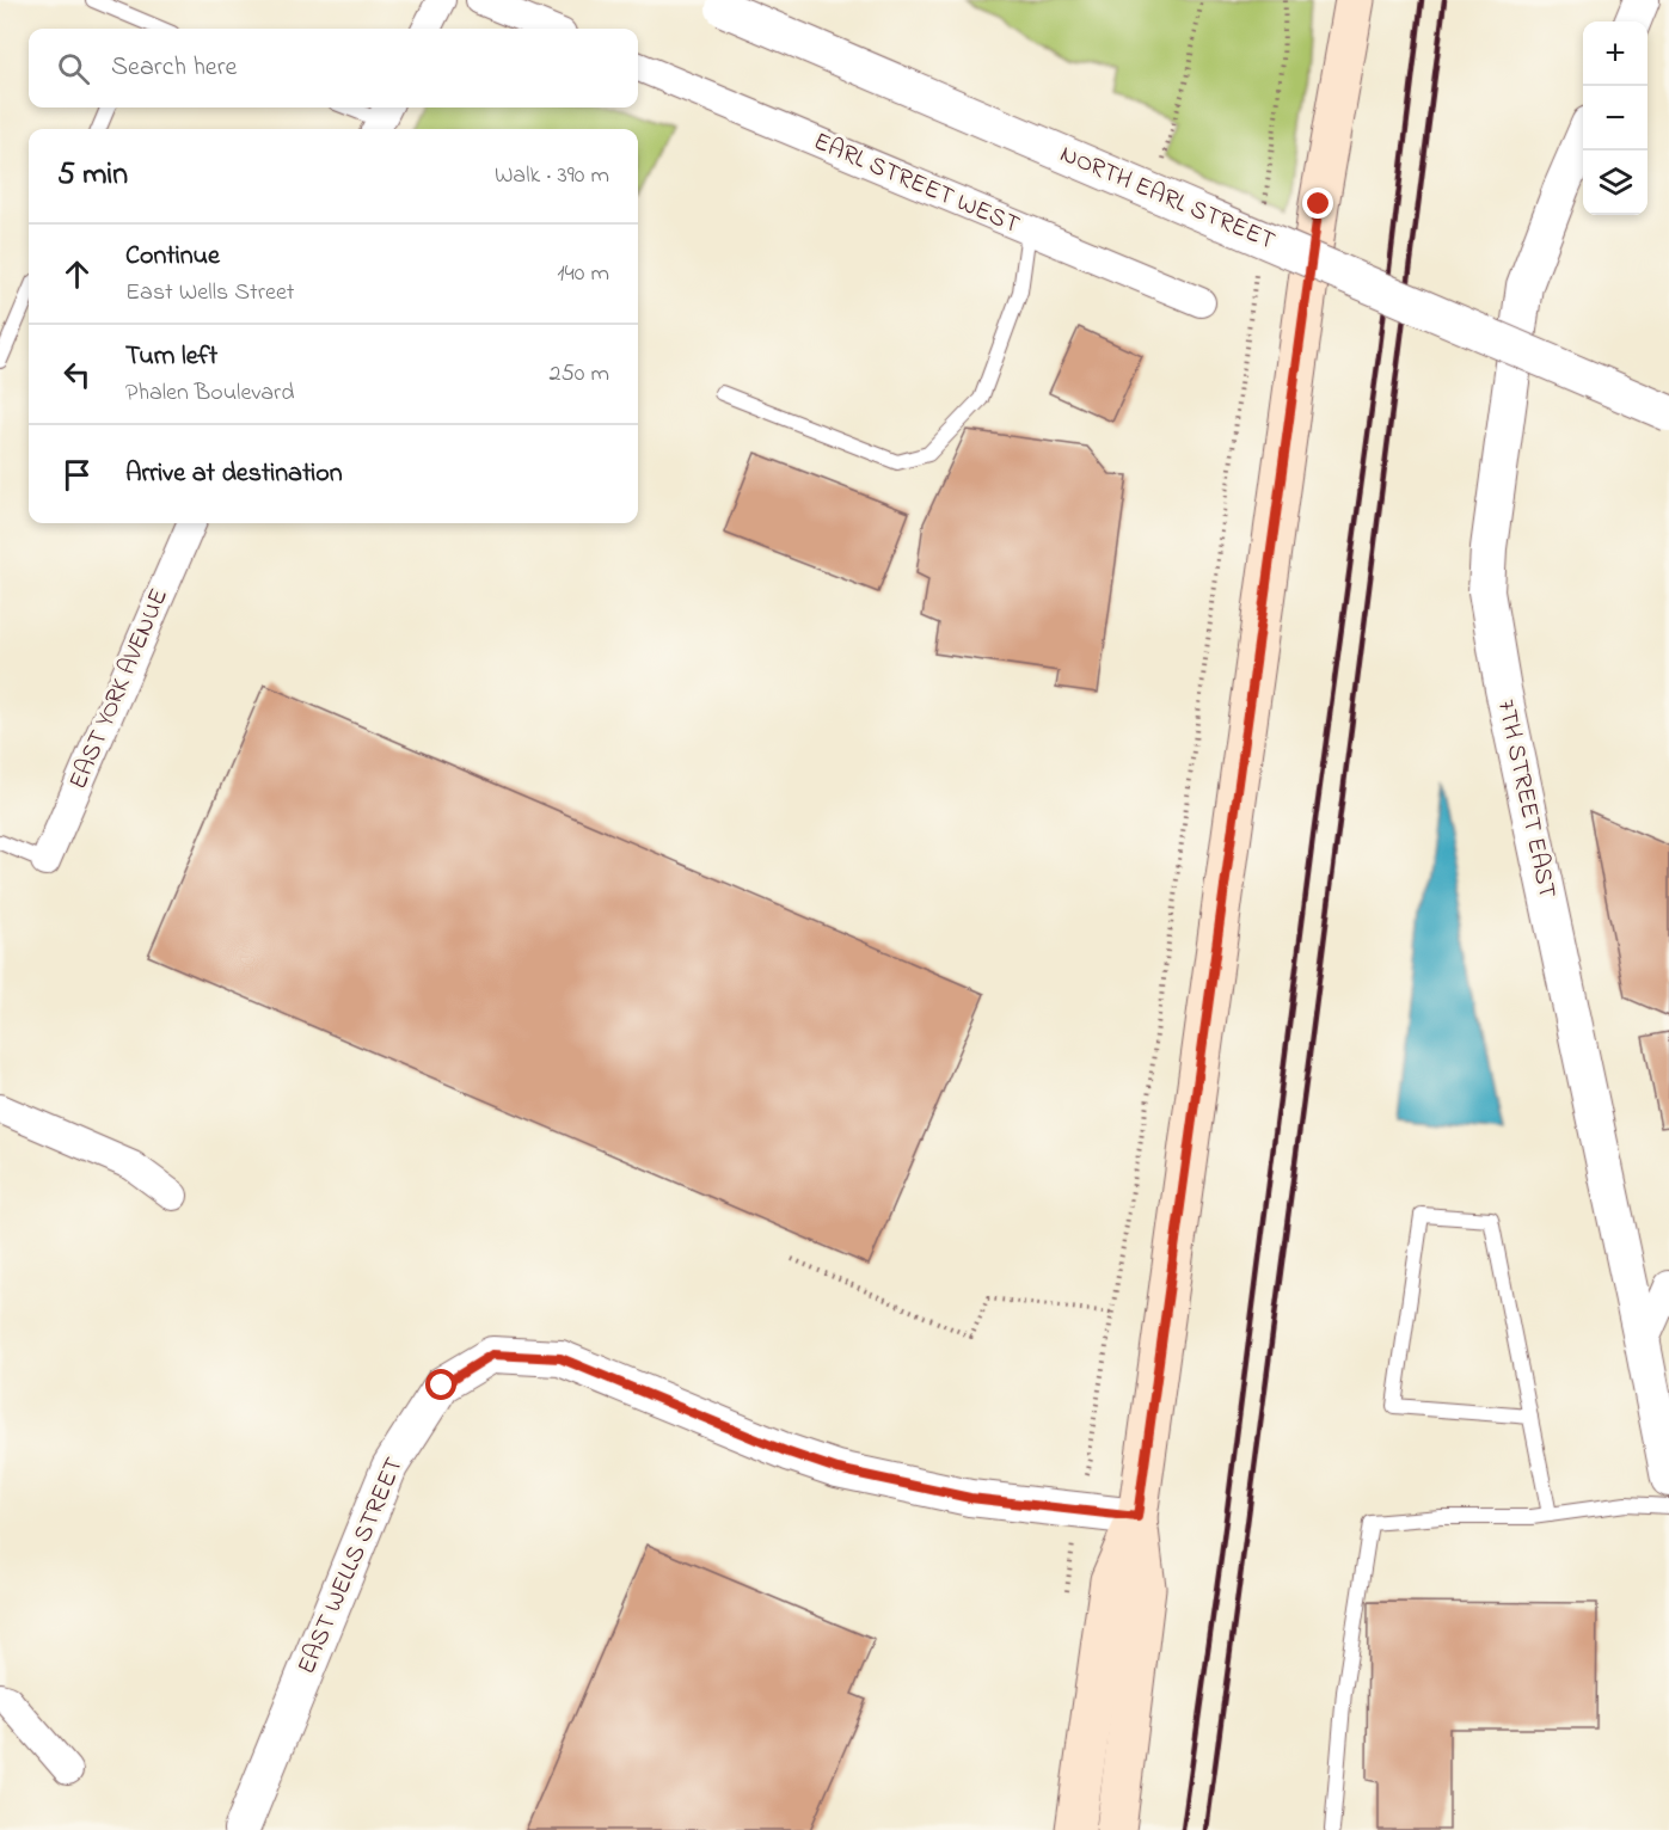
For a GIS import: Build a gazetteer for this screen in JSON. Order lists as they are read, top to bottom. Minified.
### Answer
{"streets":{"street":["EARL STREET WEST","NORTH EARL STREET","EAST YORK AVENUE","7TH STREET EAST","EAST WELLS STREET"]},"page":{"map_buttons":["+","−"],"search":"Search here","heading":["5 min","Walk · 390 m"],"list":[["Continue","East Wells Street","140 m"],["Turn left","Phalen Boulevard","250 m"],"Arrive at destination"]}}
